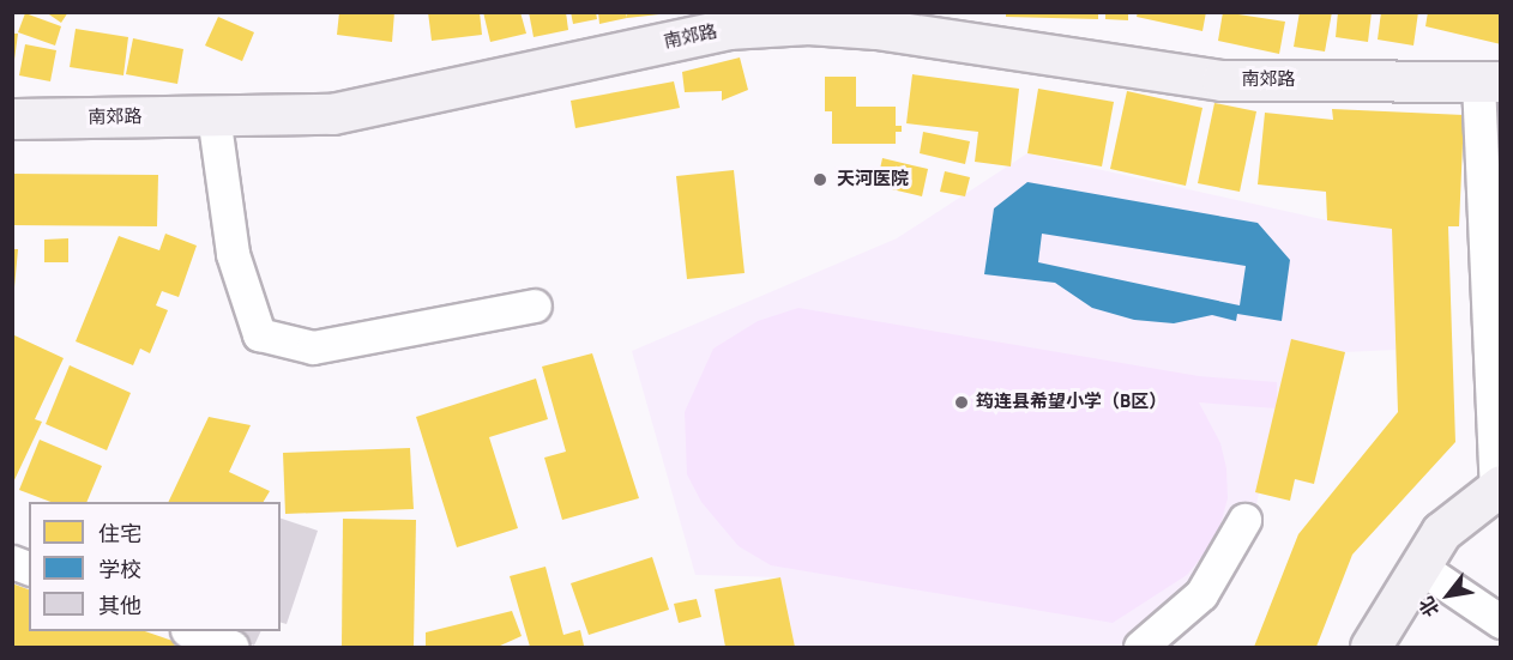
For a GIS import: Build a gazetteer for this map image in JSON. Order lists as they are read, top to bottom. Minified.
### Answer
{"streets":{"main road":["南郊路"]},"places":["天河医院","筠连县希望小学（B区）"],"legend":["住宅","学校","其他"],"north":"bottom left"}
